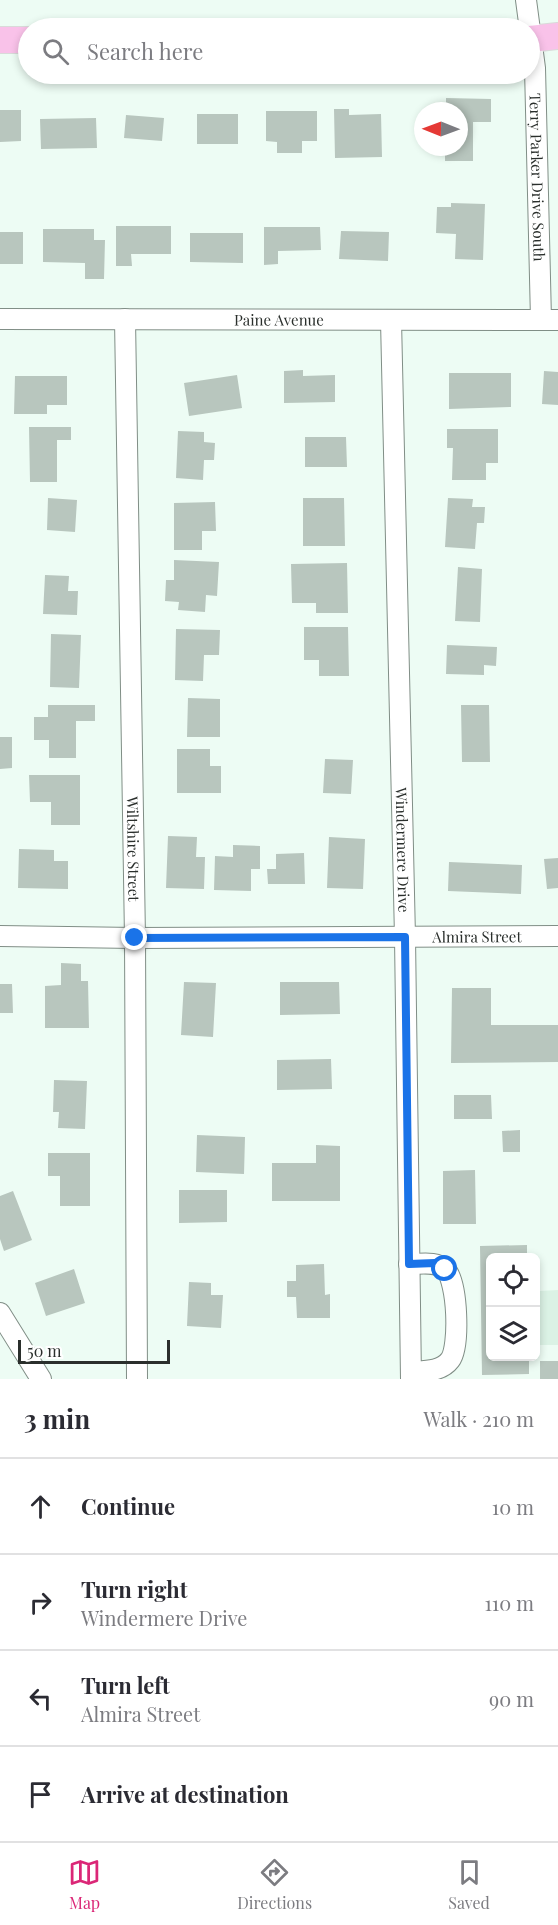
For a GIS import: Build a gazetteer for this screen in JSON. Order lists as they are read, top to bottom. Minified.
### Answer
{"streets":{"street":["Terry Parker Drive South","Paine Avenue","Wiltshire Street","Windermere Drive","Almira Street"]},"crossings":[["Terry Parker Drive South","Paine Avenue"],["Paine Avenue","Wiltshire Street"],["Paine Avenue","Windermere Drive"],["Wiltshire Street","Almira Street"],["Windermere Drive","Almira Street"]],"scale_bar":"50 m","north":"left","page":{"search":"Search here","scale":"50 m","heading":["3 min","Walk · 210 m"],"list":[["Continue","10 m"],["Turn right","Windermere Drive","110 m"],["Turn left","Almira Street","90 m"],"Arrive at destination"],"nav":["Map","Directions","Saved"]}}
